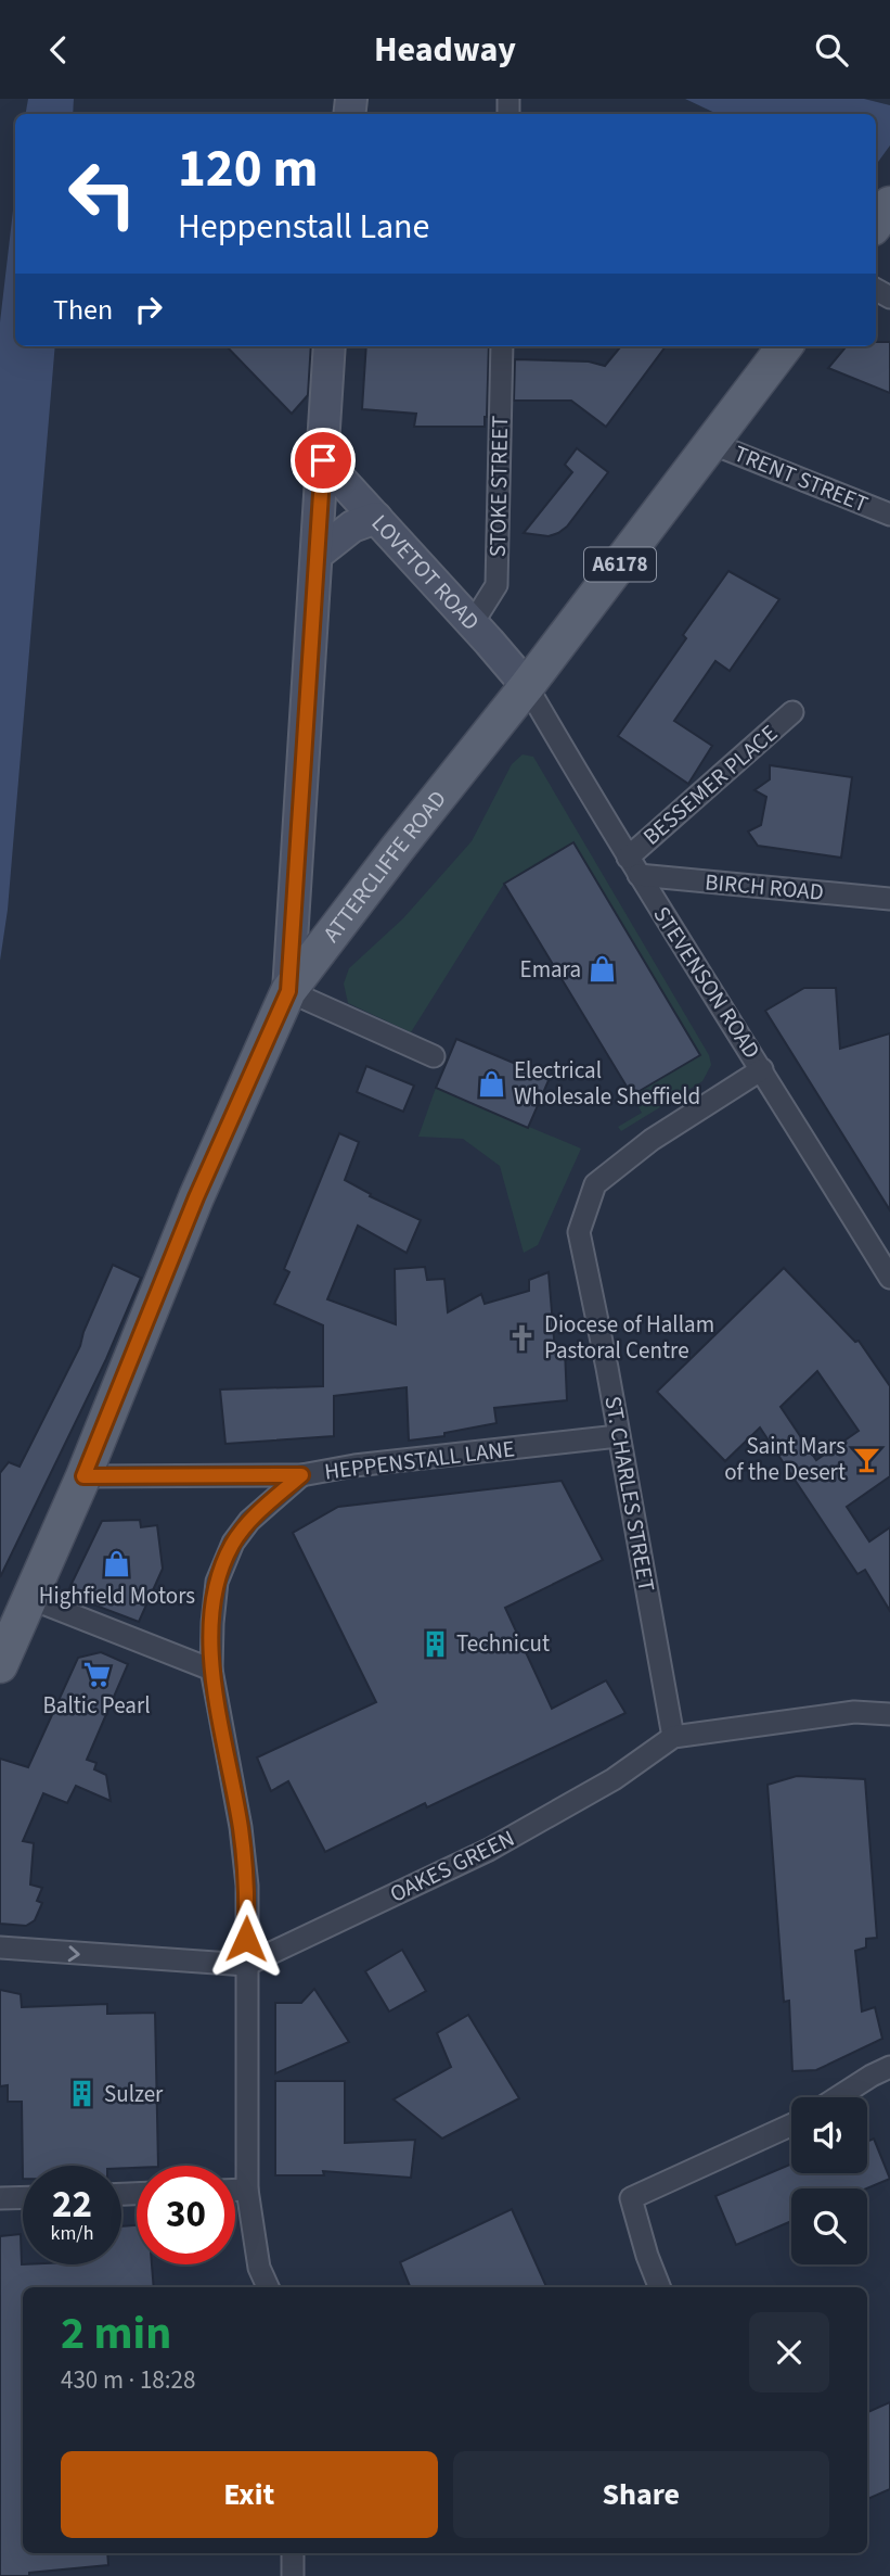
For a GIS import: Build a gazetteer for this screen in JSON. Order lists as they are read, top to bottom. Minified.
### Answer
{"streets":{"main road":["A6178","LOVETOT ROAD","ATTERCLIFFE ROAD"],"street":["TRENT STREET","STOKE STREET","BESSEMER PLACE","BIRCH ROAD","STEVENSON ROAD","HEPPENSTALL LANE","ST. CHARLES STREET","OAKES GREEN"]},"crossings":[["TRENT STREET","ATTERCLIFFE ROAD"],["STOKE STREET","LOVETOT ROAD"],["LOVETOT ROAD","ATTERCLIFFE ROAD"],["LOVETOT ROAD","STEVENSON ROAD"],["BESSEMER PLACE","BIRCH ROAD"],["BESSEMER PLACE","STEVENSON ROAD"],["ATTERCLIFFE ROAD","STEVENSON ROAD"],["ATTERCLIFFE ROAD","HEPPENSTALL LANE"],["BIRCH ROAD","STEVENSON ROAD"],["STEVENSON ROAD","ST. CHARLES STREET"],["HEPPENSTALL LANE","ST. CHARLES STREET"],["ST. CHARLES STREET","OAKES GREEN"]],"places":{"shop":["Emara","Electrical Wholesale Sheffield","Highfield Motors"],"church":["Diocese of Hallam Pastoral Centre"],"bar":["Saint Mars of the Desert"],"building":["Technicut","Sulzer"],"supermarket":["Baltic Pearl"]},"page":{"header":"Headway","turn":["120 m","Heppenstall Lane"],"then":"Then","speed":"22 km/h","limit":"30","heading":["2 min","430 m · 18:28"],"buttons":["Exit","Share"]}}
